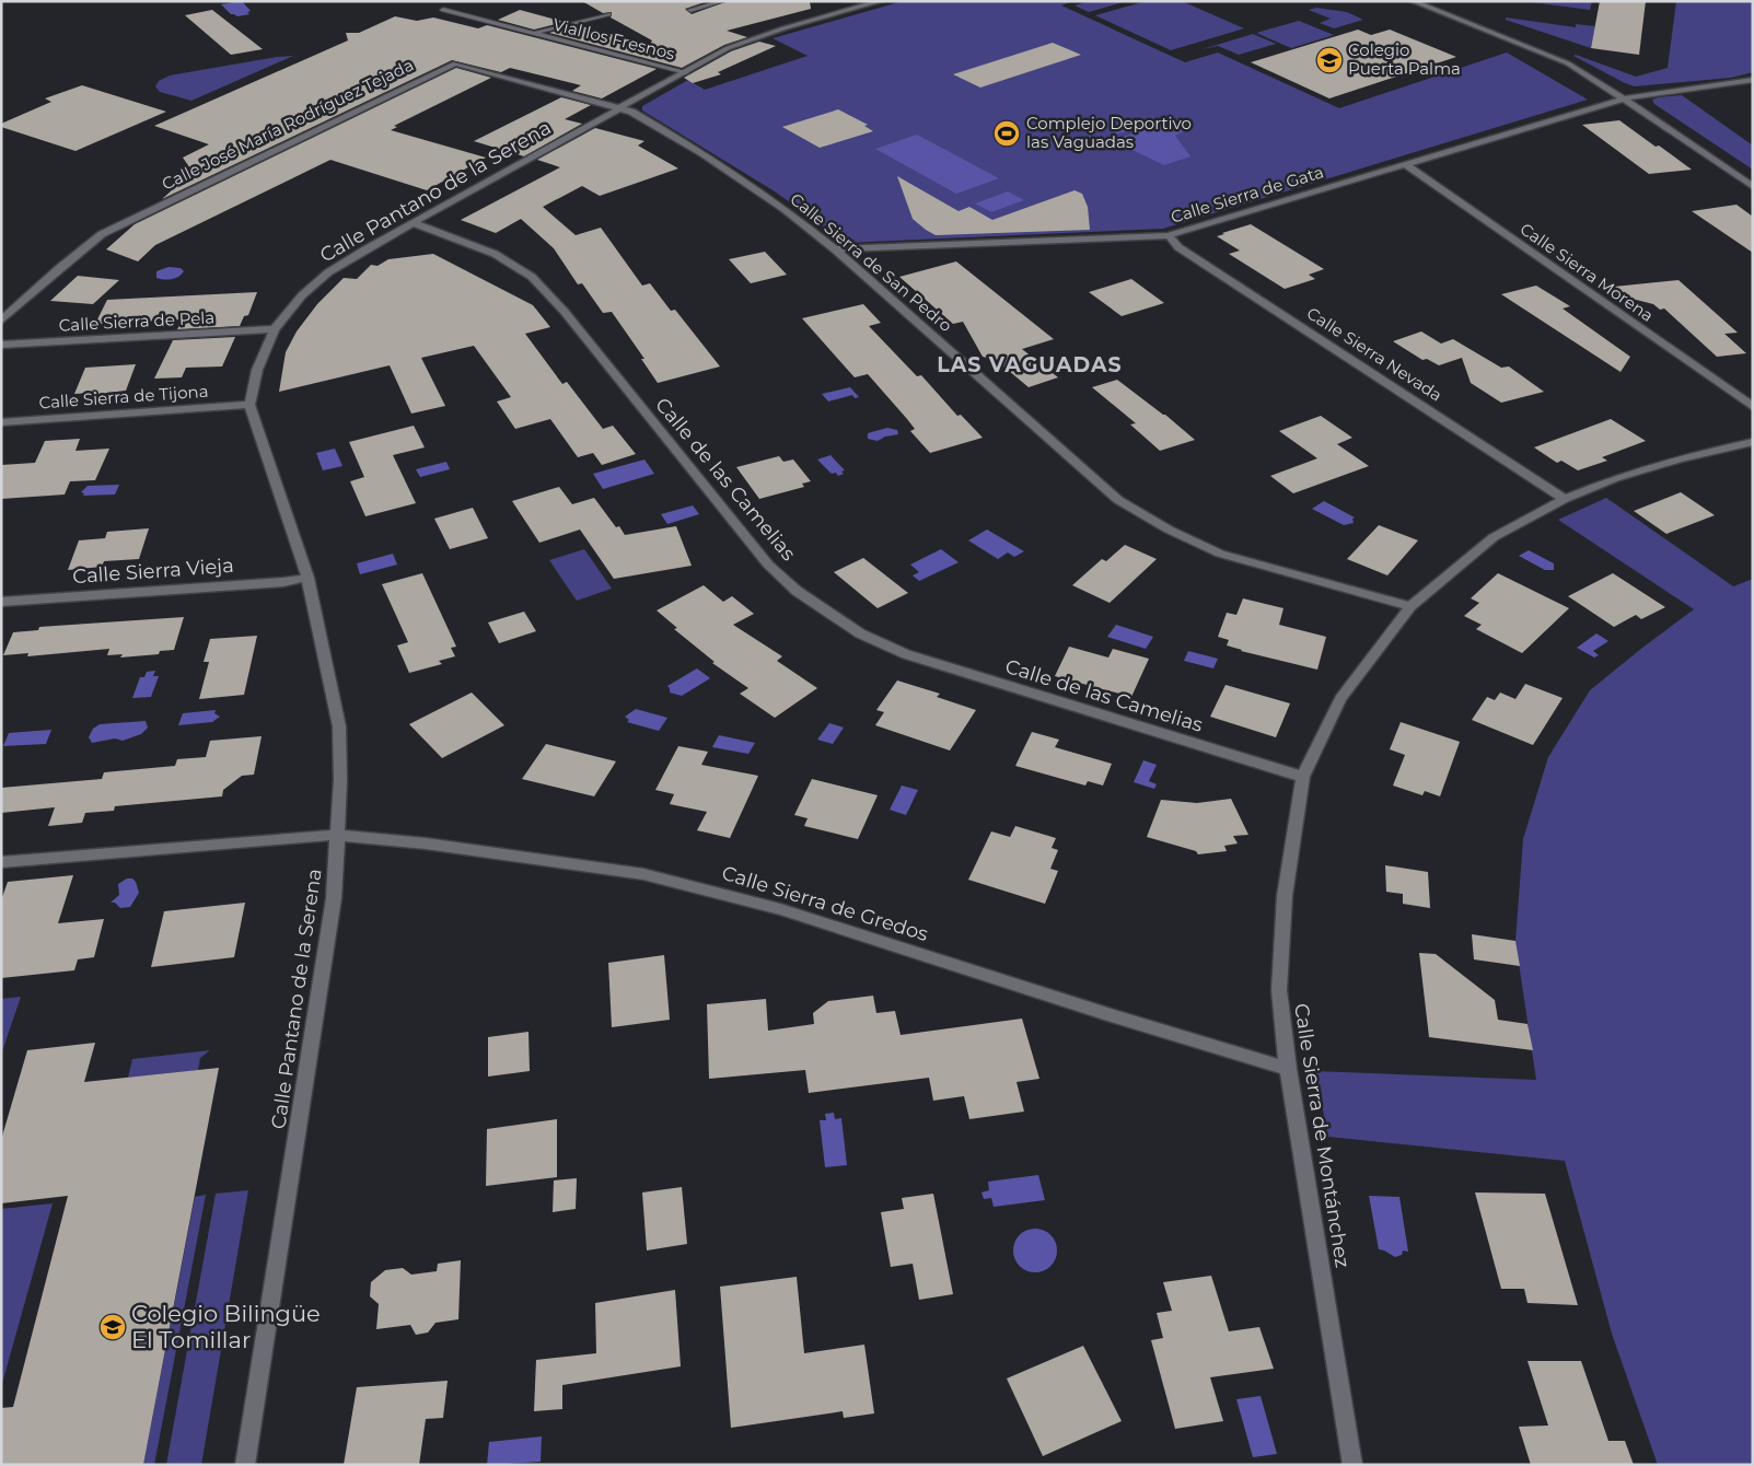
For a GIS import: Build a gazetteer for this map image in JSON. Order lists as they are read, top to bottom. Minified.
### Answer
{"streets":{"street":["Calle José María Rodríguez Tejada","Calle Pantano de la Serena","Calle Sierra de Gata","Calle Sierra de San Pedro","Calle Sierra Morena","Calle Sierra de Pela","Calle Sierra Nevada","Calle Sierra de Tijona","Calle de las Camelias","Calle Sierra Vieja","Calle Sierra de Gredos","Calle Sierra de Montánchez"],"lane":["Vial los Fresnos"]},"crossings":[["Vial los Fresnos","Calle Pantano de la Serena"],["Calle José María Rodríguez Tejada","Calle Pantano de la Serena"],["Calle José María Rodríguez Tejada","Calle Sierra de San Pedro"],["Calle Pantano de la Serena","Calle Sierra de San Pedro"],["Calle Pantano de la Serena","Calle Sierra de Pela"],["Calle Pantano de la Serena","Calle Sierra de Tijona"],["Calle Pantano de la Serena","Calle de las Camelias"],["Calle Pantano de la Serena","Calle Sierra Vieja"],["Calle Pantano de la Serena","Calle Sierra de Gredos"],["Calle Sierra de Gata","Calle Sierra de San Pedro"],["Calle Sierra de Gata","Calle Sierra Morena"],["Calle Sierra de Gata","Calle Sierra Nevada"],["Calle Sierra de San Pedro","Calle Sierra de Montánchez"],["Calle Sierra Nevada","Calle Sierra de Montánchez"],["Calle de las Camelias","Calle Sierra de Montánchez"],["Calle Sierra de Gredos","Calle Sierra de Montánchez"]],"districts":["LAS VAGUADAS"],"places":{"school or university":["Colegio Puerta Palma","Colegio Bilingüe El Tomillar"],"sports":["Complejo Deportivo las Vaguadas"]}}
